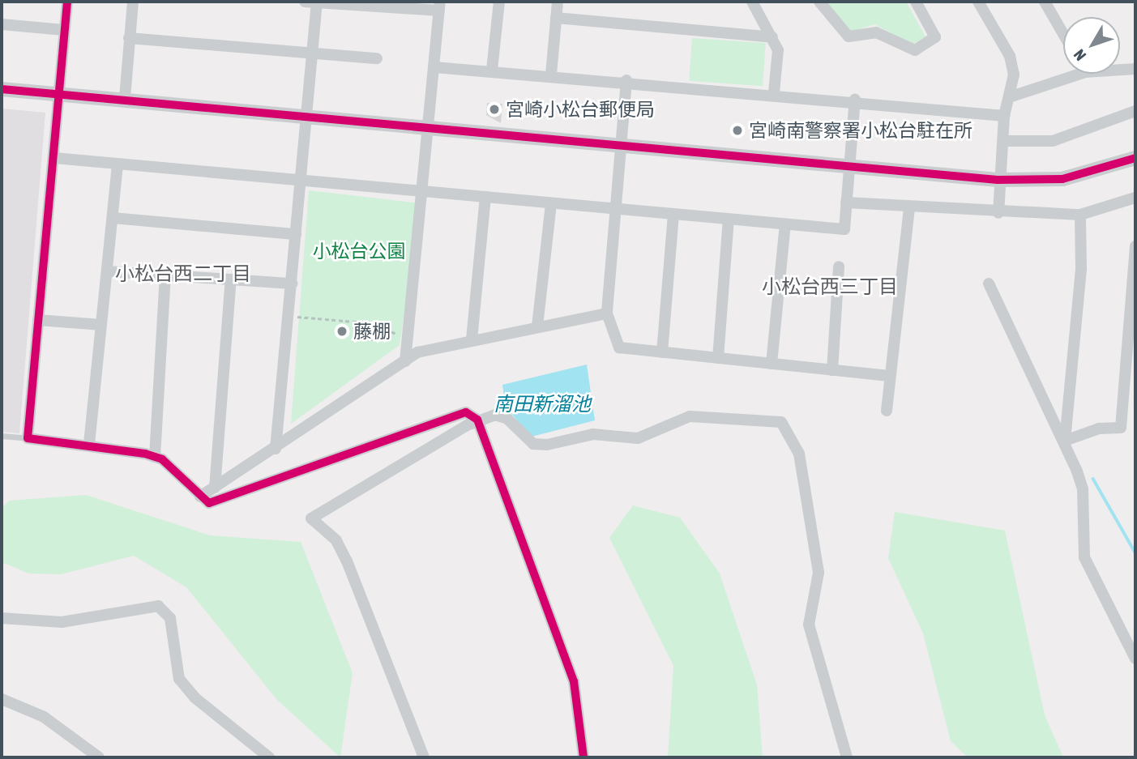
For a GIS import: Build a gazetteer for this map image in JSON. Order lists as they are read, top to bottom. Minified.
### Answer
{"districts":["小松台西二丁目","小松台西三丁目"],"water":["南田新溜池"],"parks":["小松台公園"],"places":["宮崎小松台郵便局","宮崎南警察署小松台駐在所","藤棚"],"north":"bottom left"}
